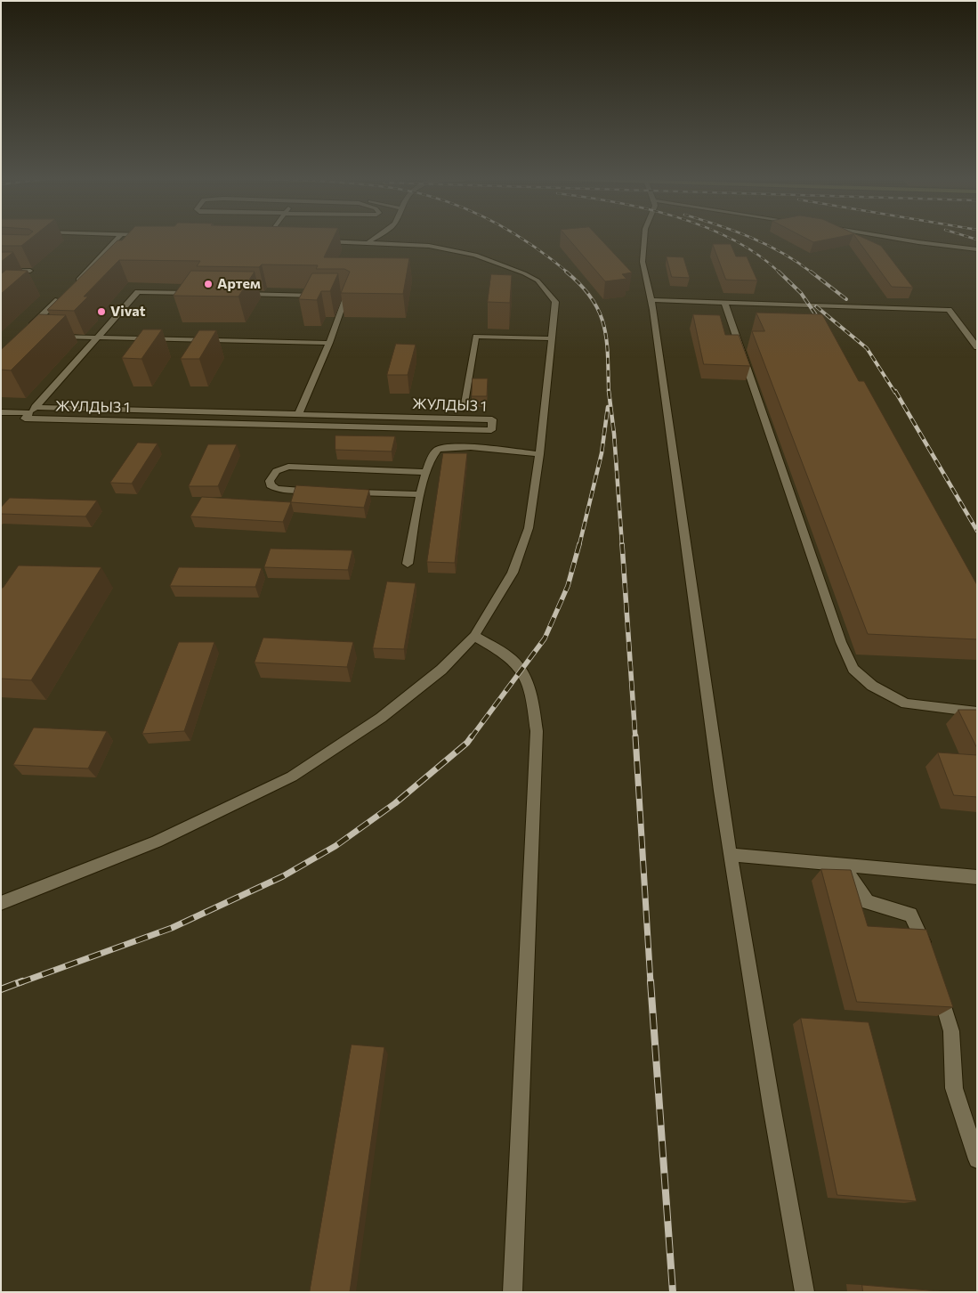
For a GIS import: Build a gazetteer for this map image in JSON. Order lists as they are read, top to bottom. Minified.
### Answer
{"streets":{"street":["ЖУЛДЫЗ 1"]},"places":["Артем","Vivat"]}
